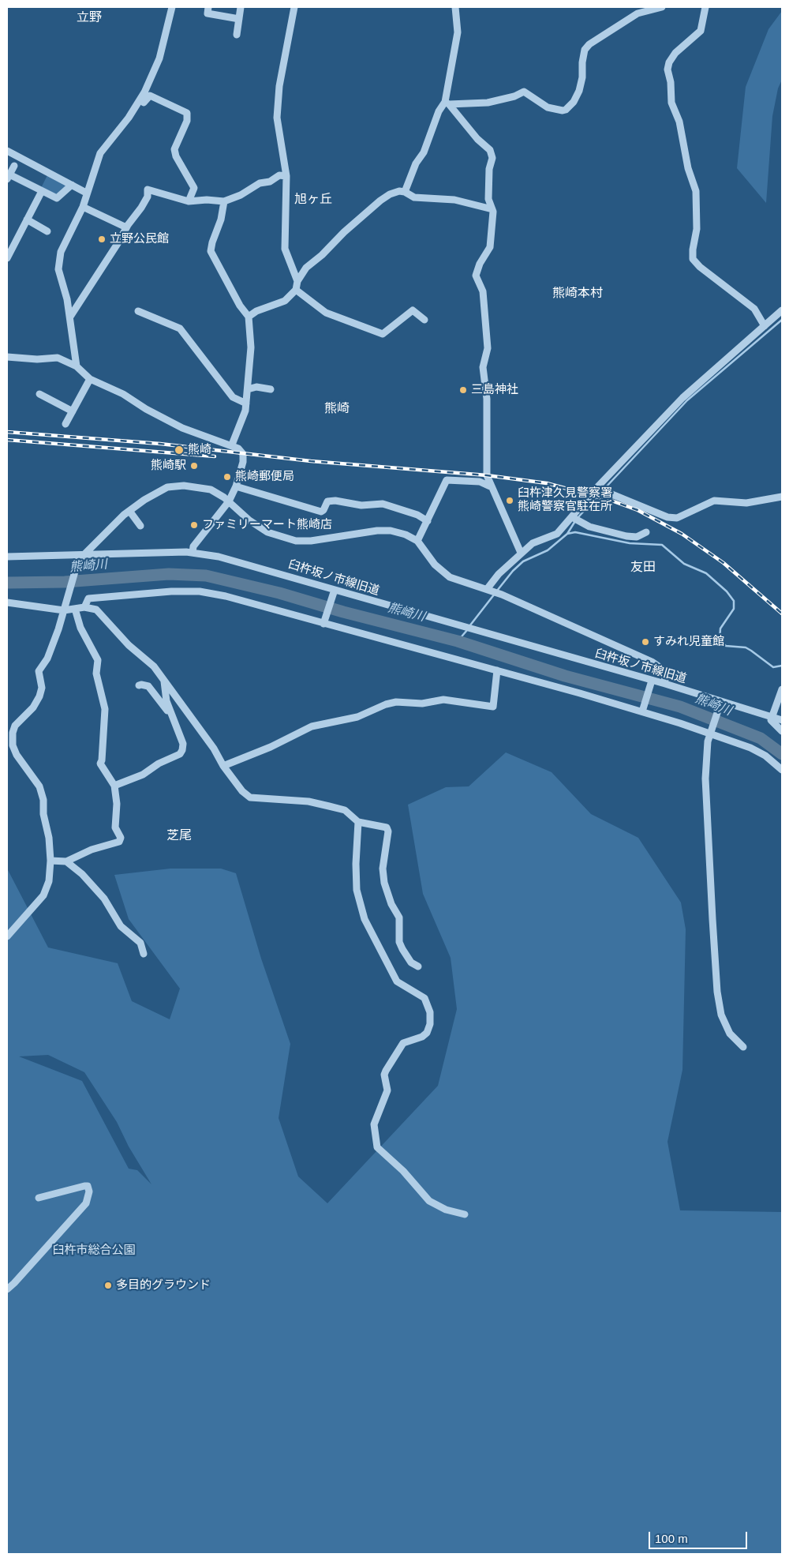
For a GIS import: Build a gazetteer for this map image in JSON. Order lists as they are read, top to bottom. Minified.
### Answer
{"streets":{"street":["臼杵坂ノ市線旧道"]},"districts":["立野","旭ヶ丘","熊崎本村","熊崎","友田","芝尾"],"water":["熊崎川"],"parks":["臼杵市総合公園"],"places":["立野公民館","三島神社","熊崎","熊崎駅","熊崎郵便局","臼杵津久見警察署 熊崎警察官駐在所","ファミリーマート熊崎店","すみれ児童館","多目的グラウンド"],"scale_bar":"100 m"}
